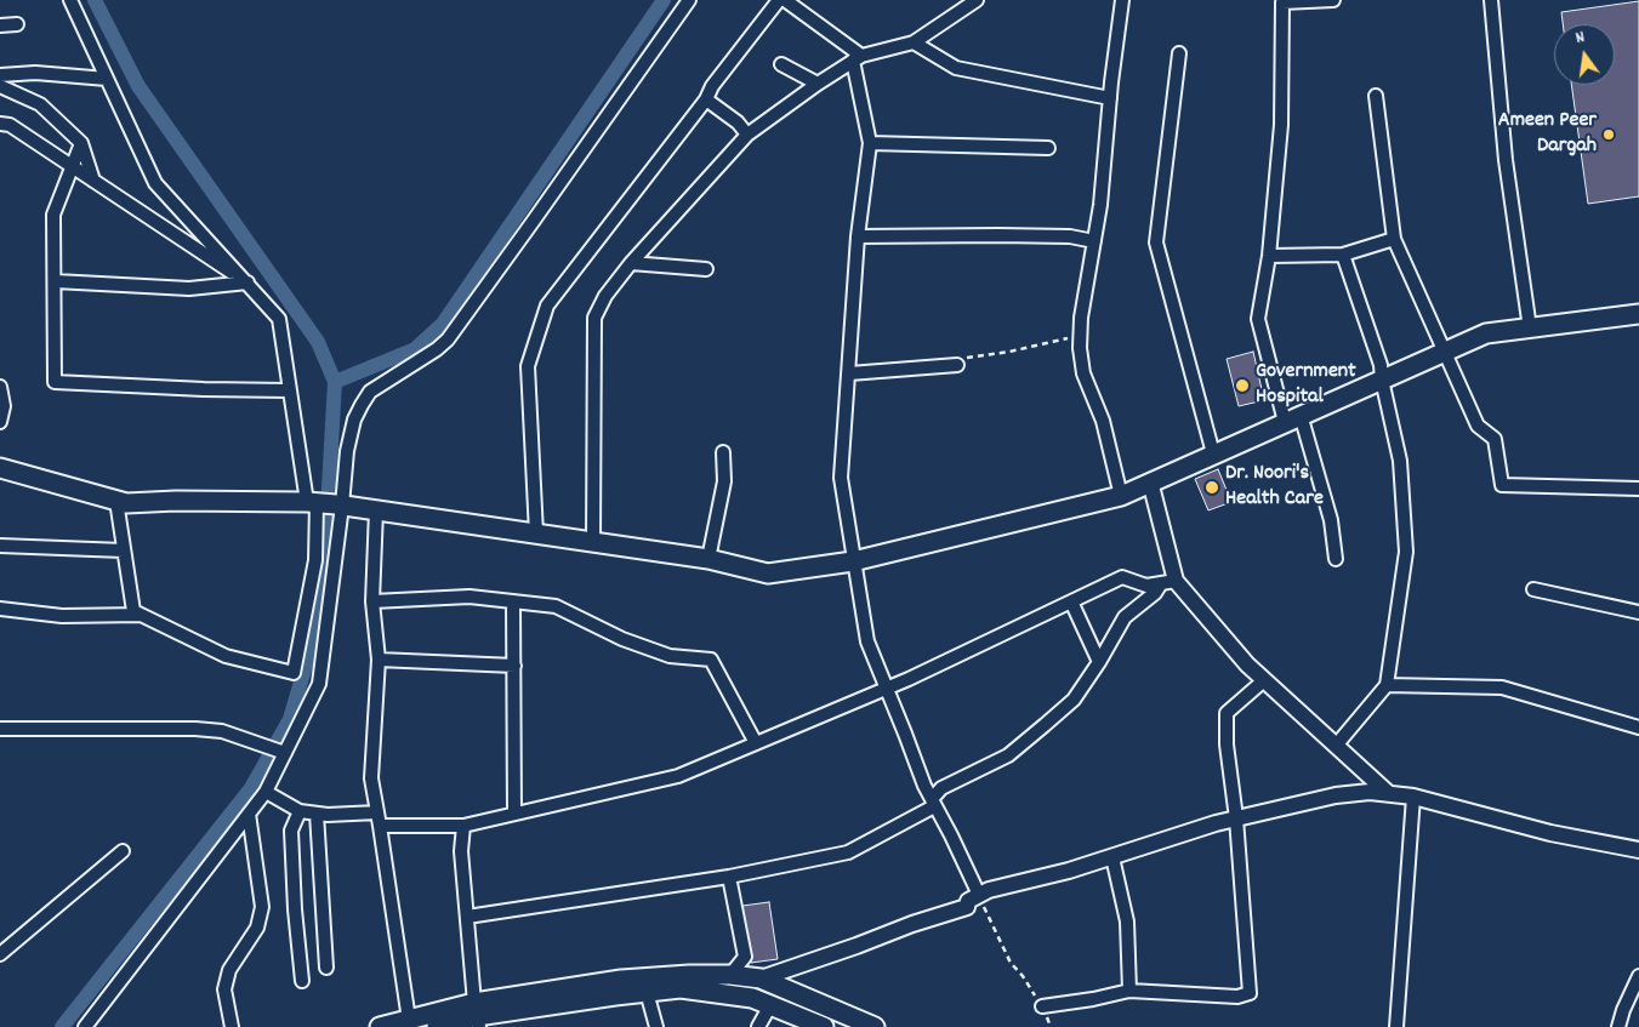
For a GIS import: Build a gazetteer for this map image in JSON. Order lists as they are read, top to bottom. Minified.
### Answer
{"places":["Ameen Peer Dargah","Government Hospital","Dr. Noori's Health Care"],"north":"top"}
